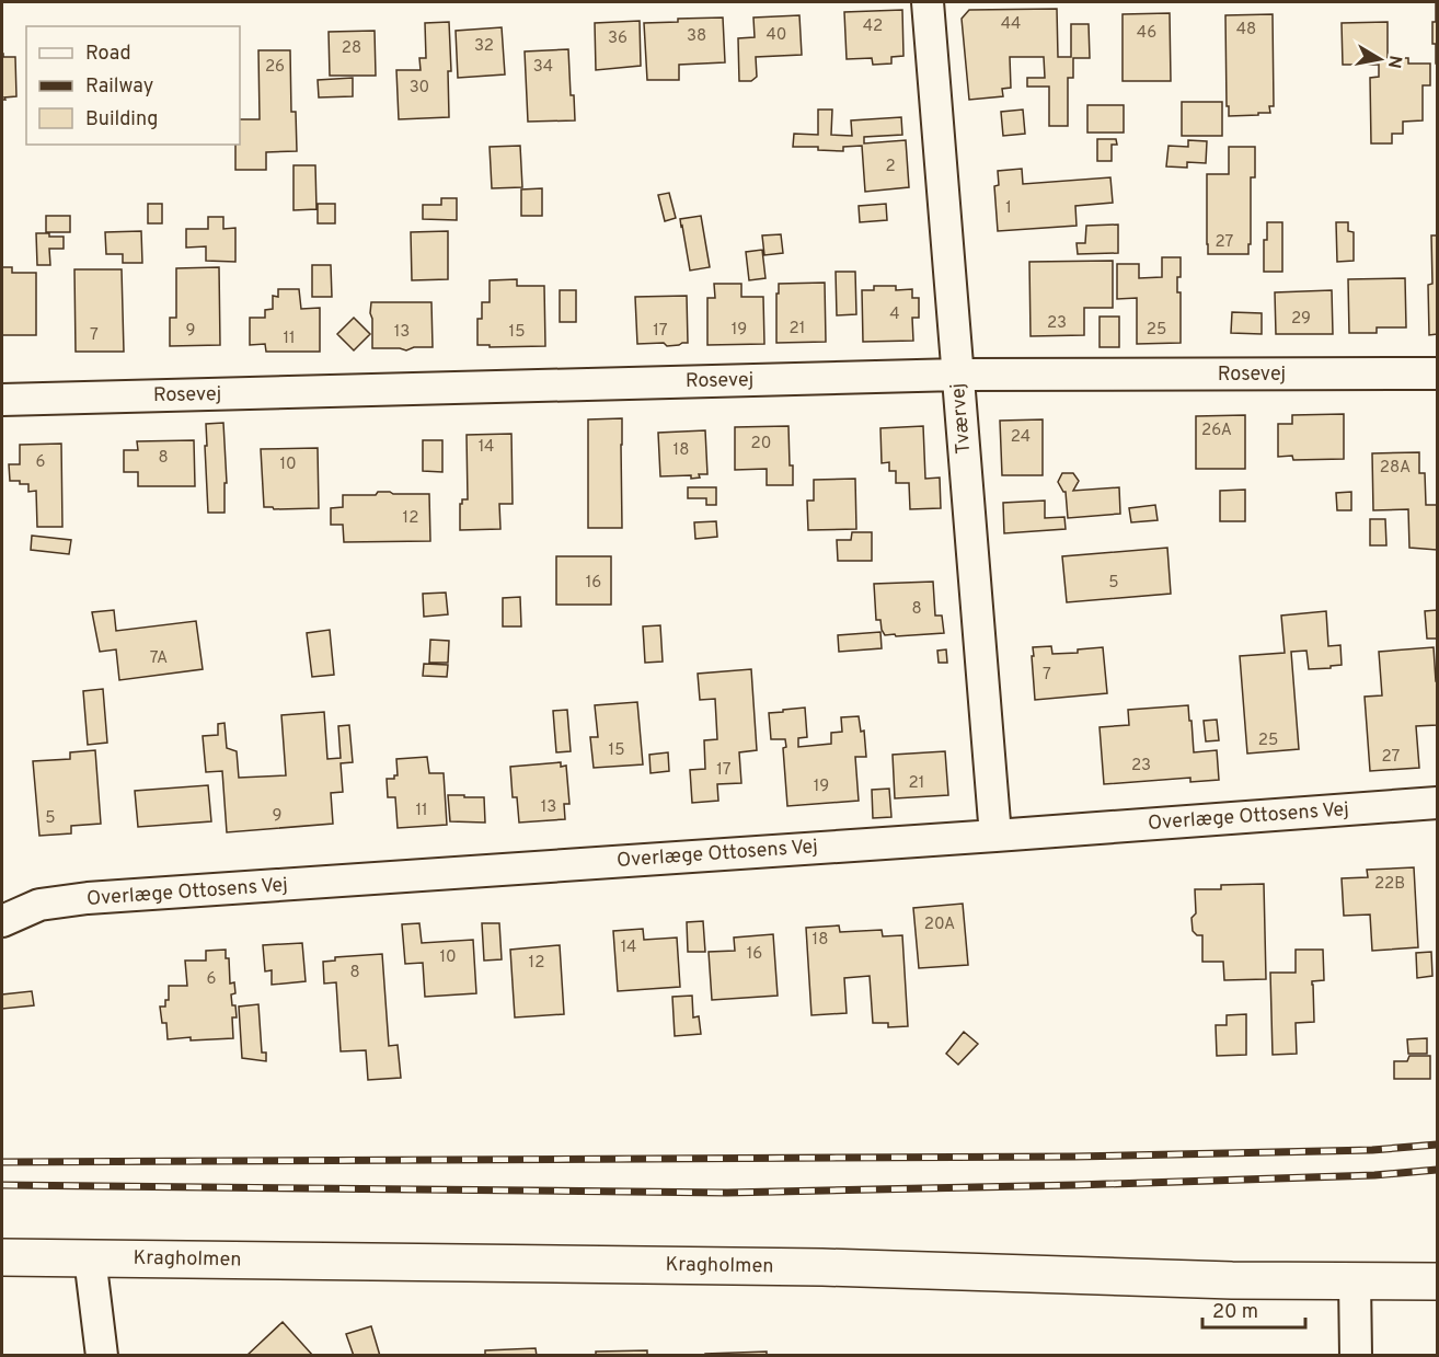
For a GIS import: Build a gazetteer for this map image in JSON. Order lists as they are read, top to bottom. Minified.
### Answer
{"streets":{"street":["Rosevej","Tværvej","Overlæge Ottosens Vej","Kragholmen"]},"crossings":[["Rosevej","Tværvej"],["Tværvej","Overlæge Ottosens Vej"]],"house_numbers":["44","42","48","46","40","38","36","32","28","26","34","30","2","1","27","4","29","23","21","19","25","9","17","13","15","7","11","26A","24","20","14","18","8","6","10","28A","12","16","5","8","7A","7","25","15","27","23","17","21","19","13","11","9","5","22B","20A","18","14","16","10","12","8","6"],"legend":["Road","Railway","Building"],"scale_bar":"20 m","north":"right"}
